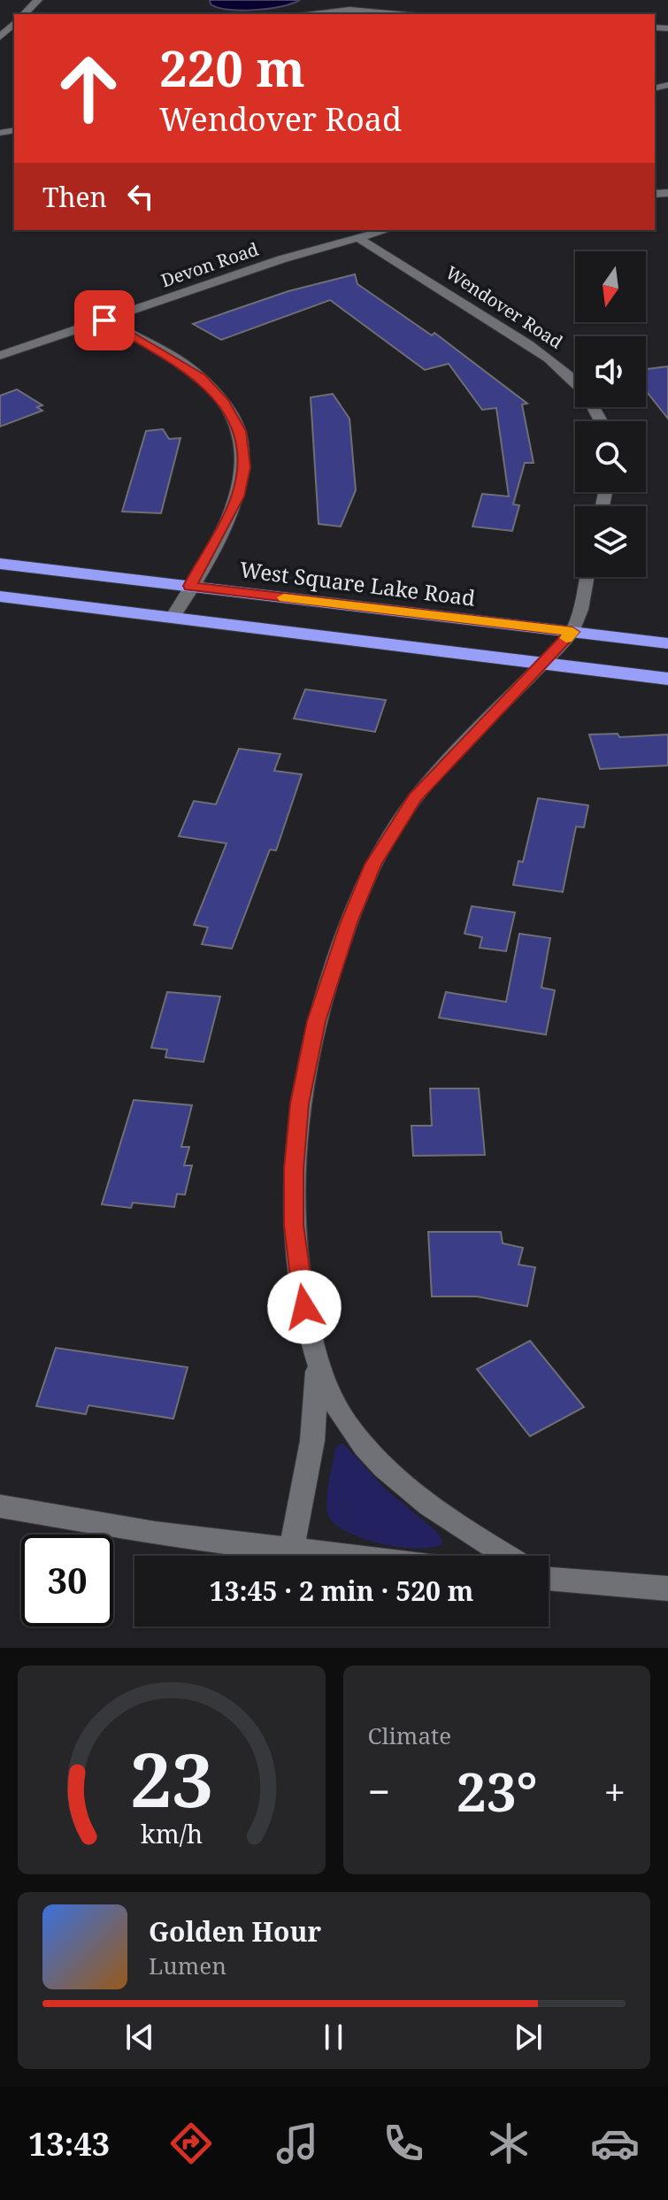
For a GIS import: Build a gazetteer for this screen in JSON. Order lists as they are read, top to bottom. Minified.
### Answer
{"streets":{"highway":["West Square Lake Road"],"street":["Devon Road","Wendover Road"]},"crossings":[["Devon Road","Wendover Road"]],"north":"bottom","page":{"turn":["220 m","Wendover Road"],"then":"Then","limit":"30","trip":"13:45 · 2 min · 520 m","tile":"Climate","heat":["−","23°","+"],"song":["Golden Hour","Lumen"],"tabs":"13:43","gauge":["23","km/h"]}}
